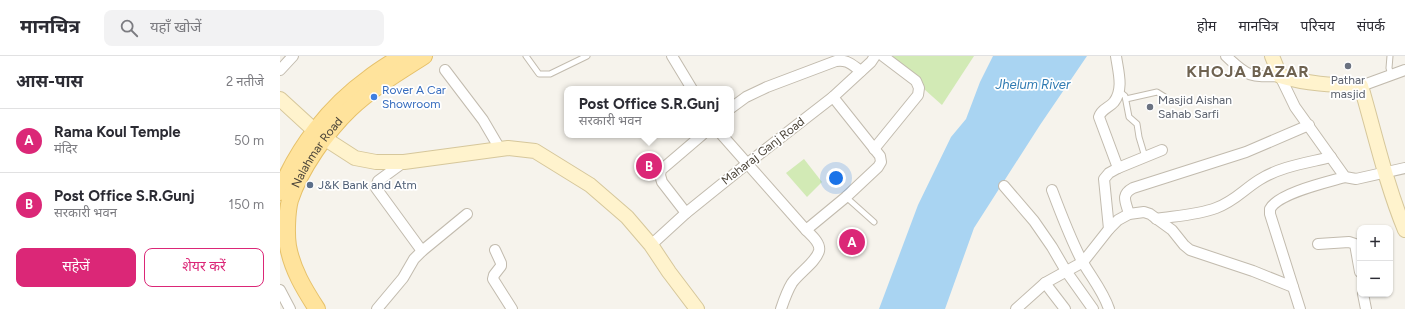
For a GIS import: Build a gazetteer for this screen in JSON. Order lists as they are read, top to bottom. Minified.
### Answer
{"streets":{"main road":["Nalahmar Road"],"street":["Maharaj Ganj Road"]},"districts":["KHOJA BAZAR"],"water":["Jhelum River"],"places":["Pathar masjid","Rover A Car Showroom","Masjid Aishan Sahab Sarfi","J&K Bank and Atm"],"page":{"header":"मानचित्र","search":"यहाँ खोजें","nav":["होम","मानचित्र","परिचय","संपर्क"],"heading":["आस-पास","2 नतीजे"],"popup":["Post Office S.R.Gunj","सरकारी भवन"],"list":[{"mark":"A","name":"Rama Koul Temple","note":"मंदिर","value":"50 m"},{"mark":"B","name":"Post Office S.R.Gunj","note":"सरकारी भवन","value":"150 m"}],"pins":["B","A"],"map_buttons":["+","−"],"buttons":["सहेजें","शेयर करें"]}}
